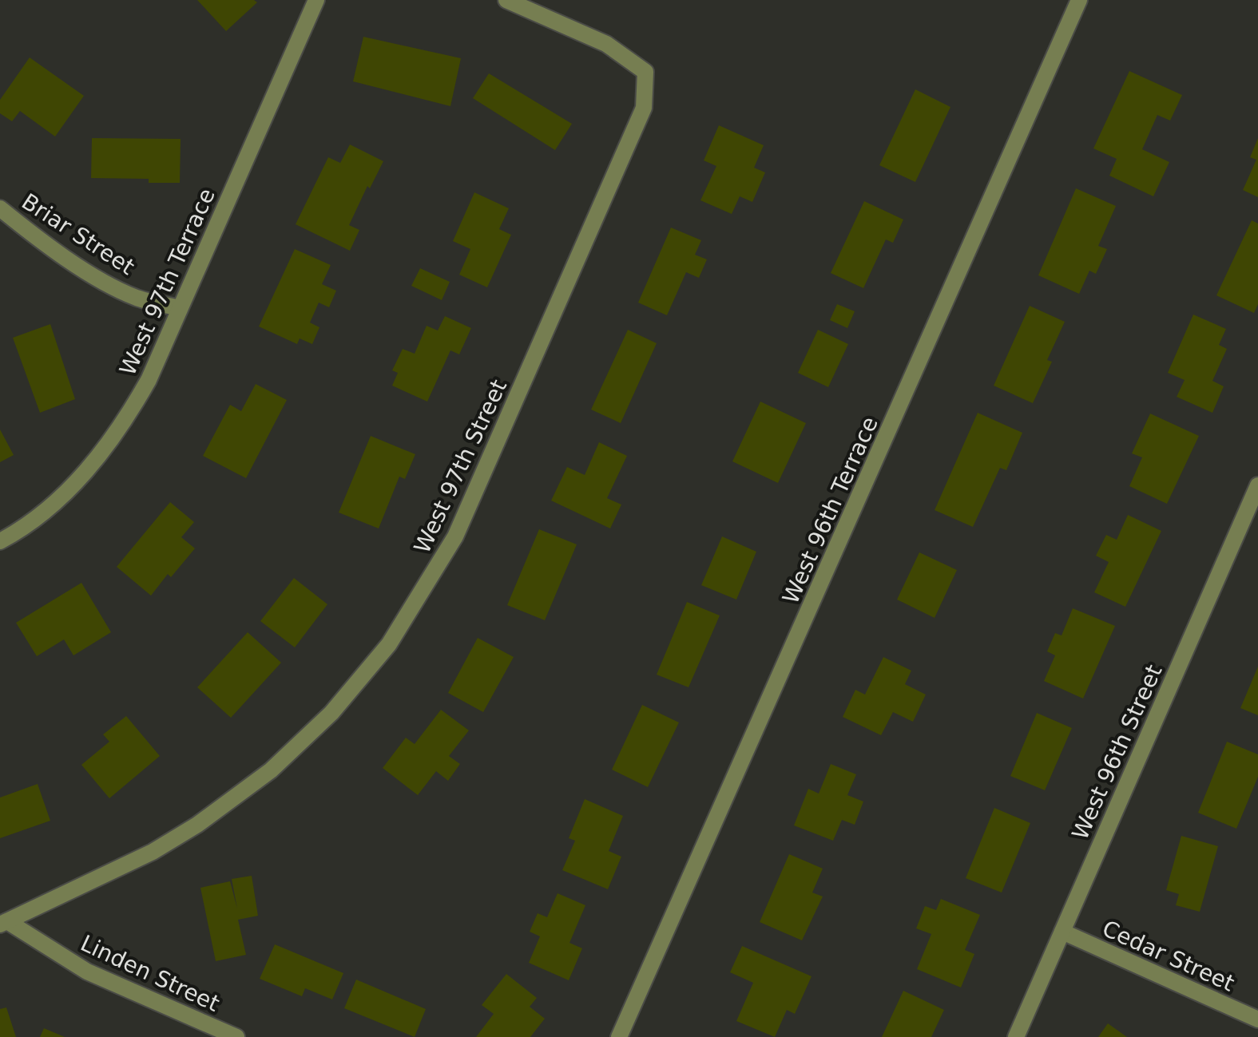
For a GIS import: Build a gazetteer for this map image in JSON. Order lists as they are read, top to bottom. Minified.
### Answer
{"streets":{"street":["Briar Street","West 97th Terrace","West 97th Street","West 96th Terrace","West 96th Street","Cedar Street","Linden Street"]},"crossings":[["Briar Street","West 97th Terrace"],["West 97th Street","Linden Street"],["West 96th Street","Cedar Street"]]}
